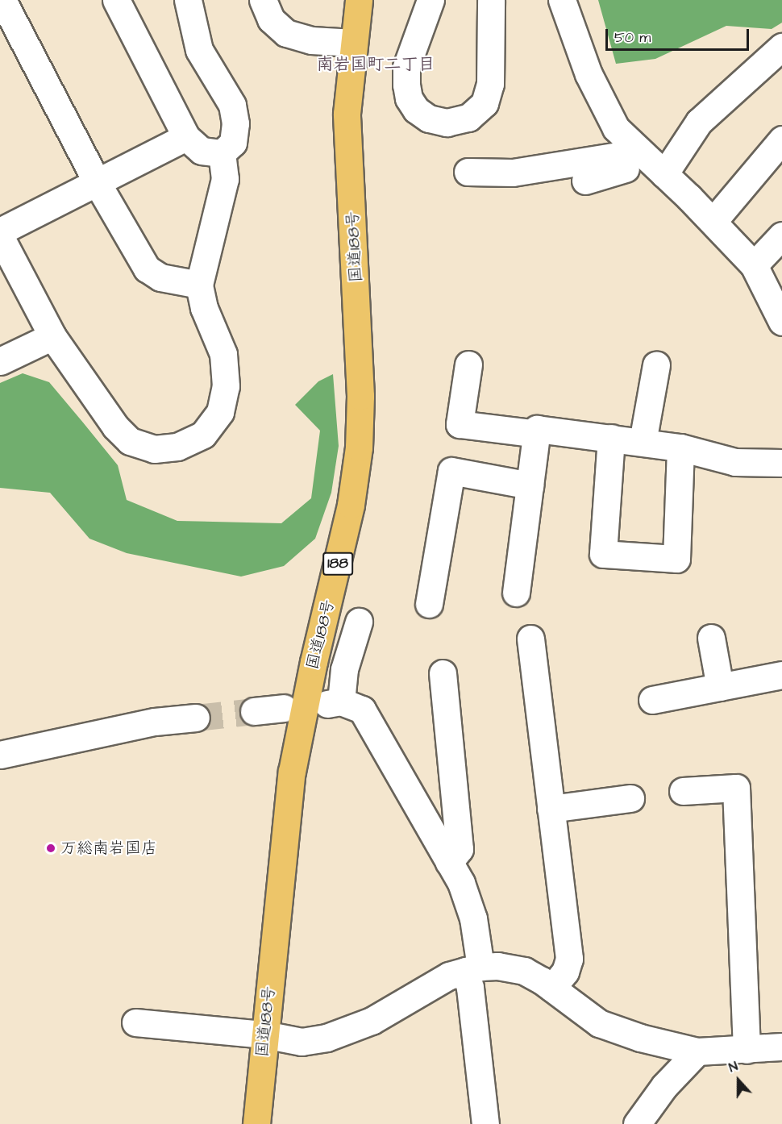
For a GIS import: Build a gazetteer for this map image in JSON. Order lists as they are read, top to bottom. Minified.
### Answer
{"streets":{"highway":["国道188号","188"]},"districts":["南岩国町二丁目"],"places":["万総南岩国店"],"scale_bar":"50 m","north":"top"}
